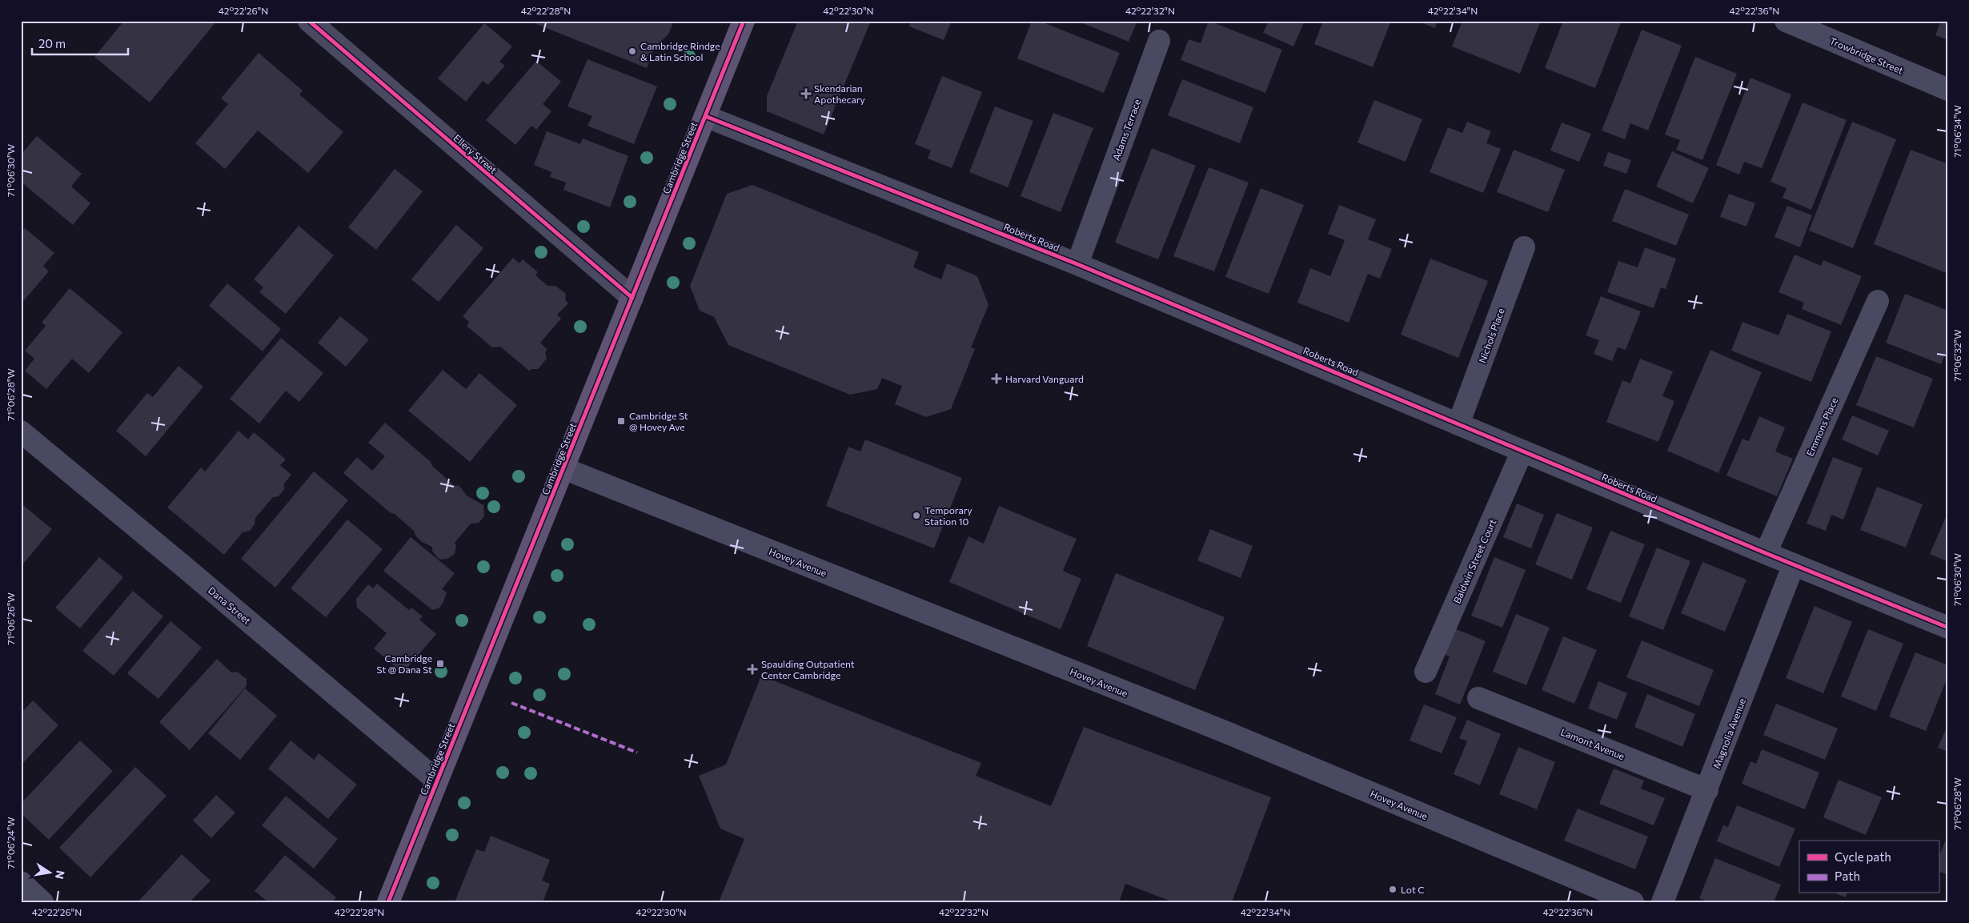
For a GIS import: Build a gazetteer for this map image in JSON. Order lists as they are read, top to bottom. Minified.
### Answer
{"streets":{"main road":["Cambridge Street"],"street":["Trowbridge Street","Adams Terrace","Ellery Street","Roberts Road","Nichols Place","Emmons Place","Baldwin Street Court","Hovey Avenue","Dana Street","Magnolia Avenue","Lamont Avenue"]},"crossings":[["Adams Terrace","Roberts Road"],["Ellery Street","Cambridge Street"],["Cambridge Street","Roberts Road"],["Cambridge Street","Hovey Avenue"],["Cambridge Street","Dana Street"],["Roberts Road","Nichols Place"],["Roberts Road","Emmons Place"],["Roberts Road","Baldwin Street Court"],["Roberts Road","Magnolia Avenue"],["Magnolia Avenue","Lamont Avenue"]],"places":{"other":["Cambridge Rindge & Latin School","Temporary Station 10","Lot C"],"health":["Skendarian Apothecary","Harvard Vanguard","Spaulding Outpatient Center Cambridge"],"transit":["Cambridge St @ Hovey Ave","Cambridge St @ Dana St"]},"legend":["Cycle path","Path"],"scale_bar":"20 m","north":"right","coordinates":["42°22'26\"N","42°22'28\"N","42°22'30\"N","42°22'32\"N","42°22'34\"N","42°22'36\"N","71°06'34\"W","71°06'30\"W","71°06'32\"W","71°06'28\"W","71°06'26\"W","71°06'24\"W"]}
